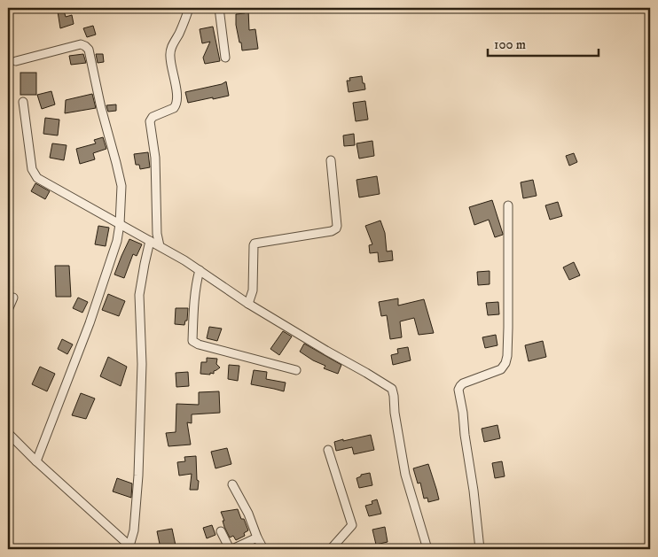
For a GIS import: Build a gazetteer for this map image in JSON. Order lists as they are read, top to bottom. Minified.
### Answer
{"scale_bar":"100 m"}
